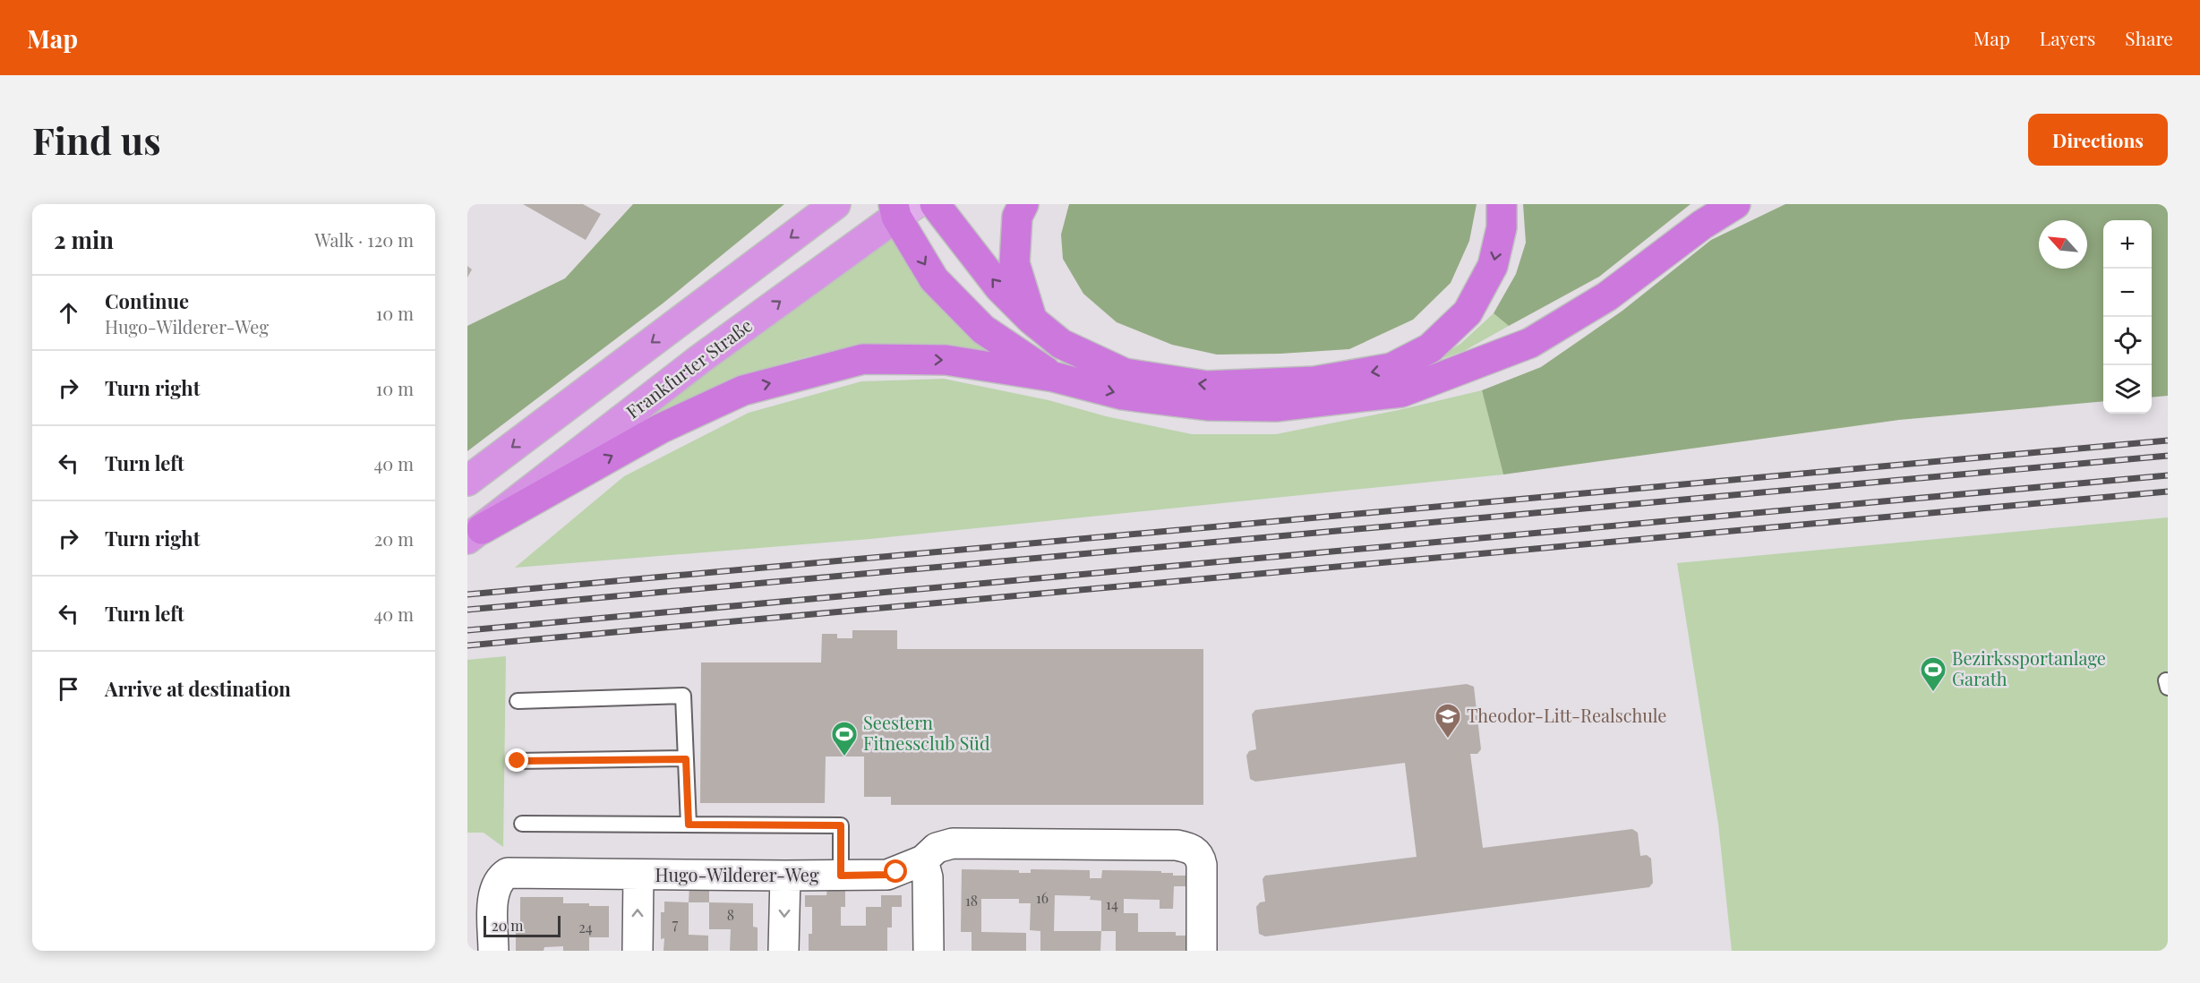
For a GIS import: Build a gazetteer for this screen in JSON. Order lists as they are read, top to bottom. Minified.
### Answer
{"streets":{"highway":["Frankfurter Straße"],"street":["Hugo-Wilderer-Weg"]},"places":{"sports":["Bezirkssportanlage Garath","Seestern Fitnessclub Süd"],"school or university":["Theodor-Litt-Realschule"]},"house_numbers":["16","18","14","8","7","24"],"scale_bar":"20 m","north":"top left","page":{"header":"Map","nav":["Map","Layers","Share"],"buttons":"Directions","title":"Find us","heading":["2 min","Walk · 120 m"],"map_buttons":["+","−"],"list":[["Continue","Hugo-Wilderer-Weg","10 m"],["Turn right","10 m"],["Turn left","40 m"],["Turn right","20 m"],["Turn left","40 m"],"Arrive at destination"],"scale":"20 m"}}
